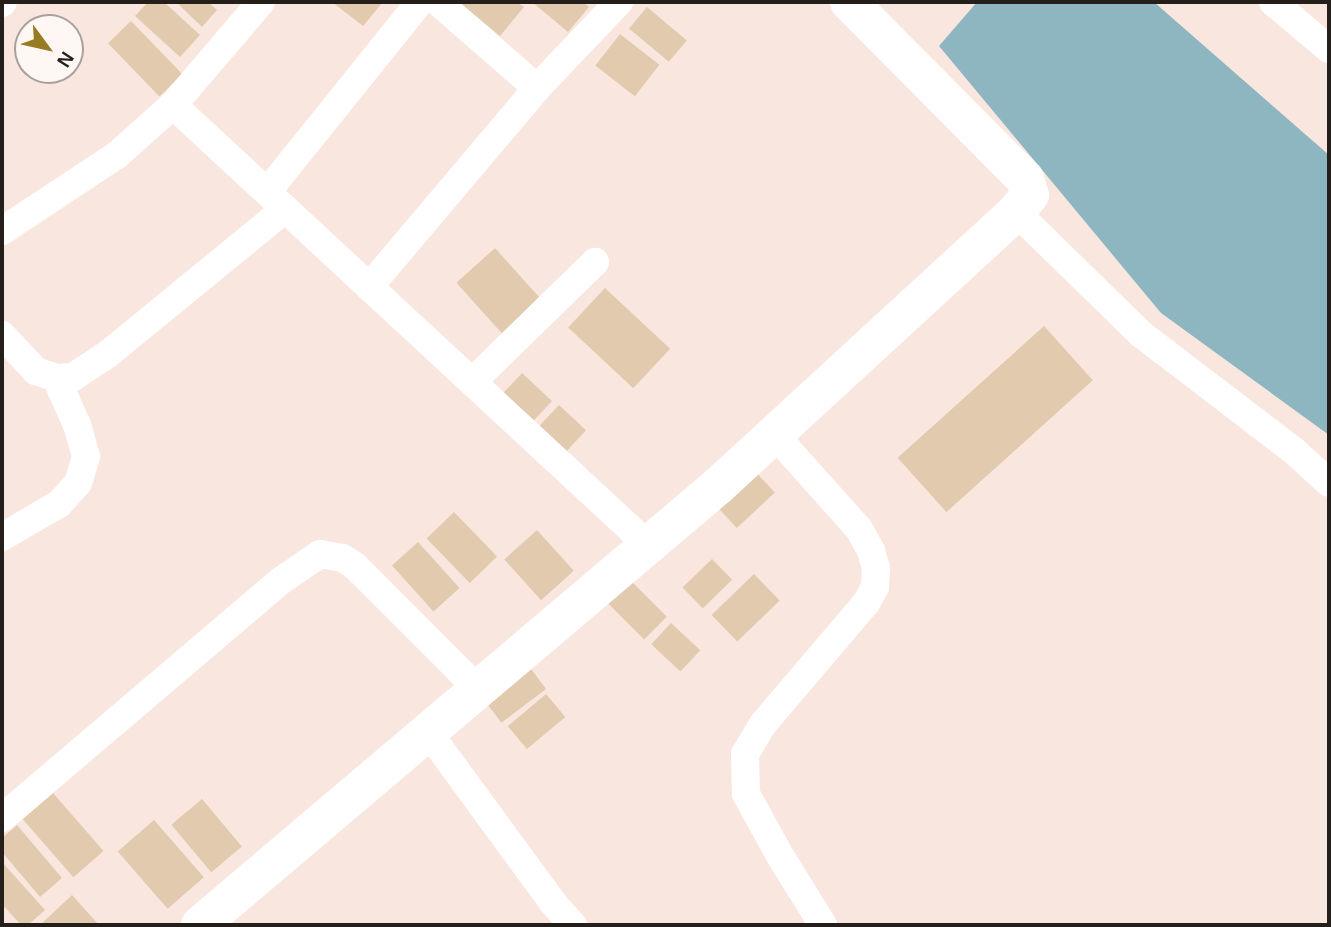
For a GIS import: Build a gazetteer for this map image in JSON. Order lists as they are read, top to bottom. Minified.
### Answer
{"north":"bottom right"}
